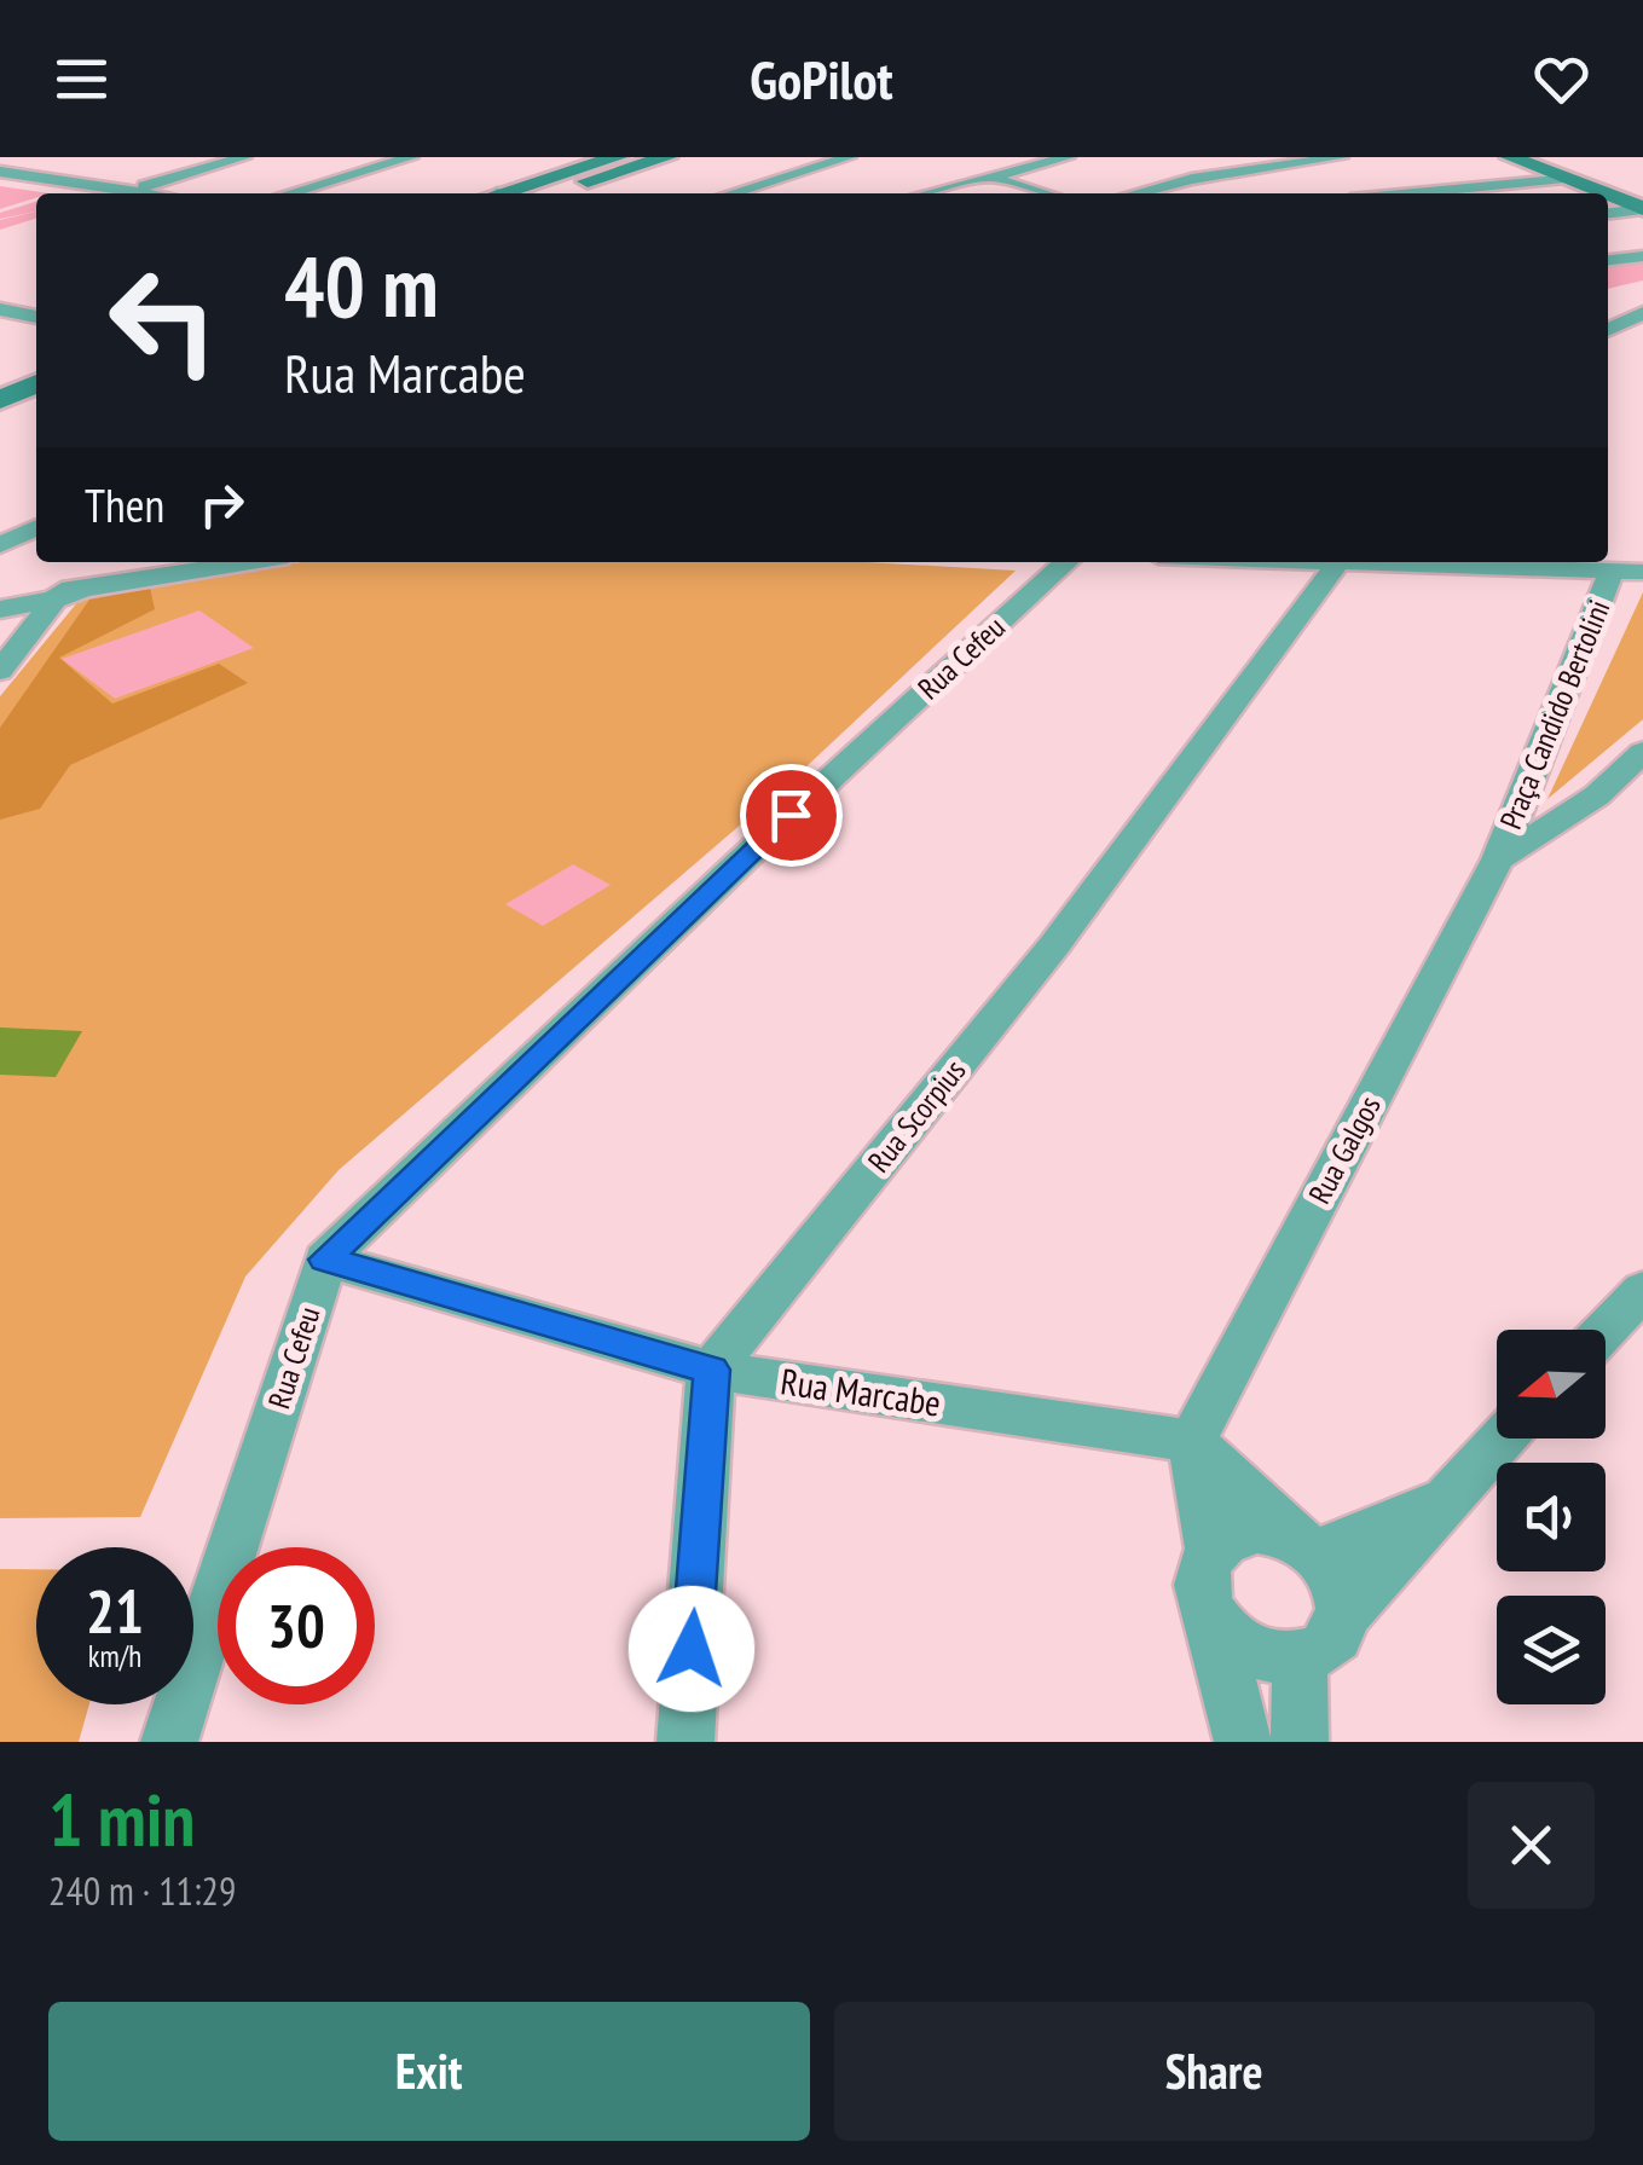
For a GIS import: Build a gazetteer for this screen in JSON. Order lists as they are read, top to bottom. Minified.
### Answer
{"streets":{"street":["Rua Cefeu","Praça Candido Bertolini","Rua Scorpius","Rua Galgos","Rua Marcabe"]},"crossings":[["Rua Cefeu","Rua Marcabe"],["Praça Candido Bertolini","Rua Galgos"],["Rua Scorpius","Rua Marcabe"],["Rua Galgos","Rua Marcabe"]],"north":"left","page":{"header":"GoPilot","turn":["40 m","Rua Marcabe"],"then":"Then","speed":"21 km/h","limit":"30","heading":["1 min","240 m · 11:29"],"buttons":["Exit","Share"]}}
